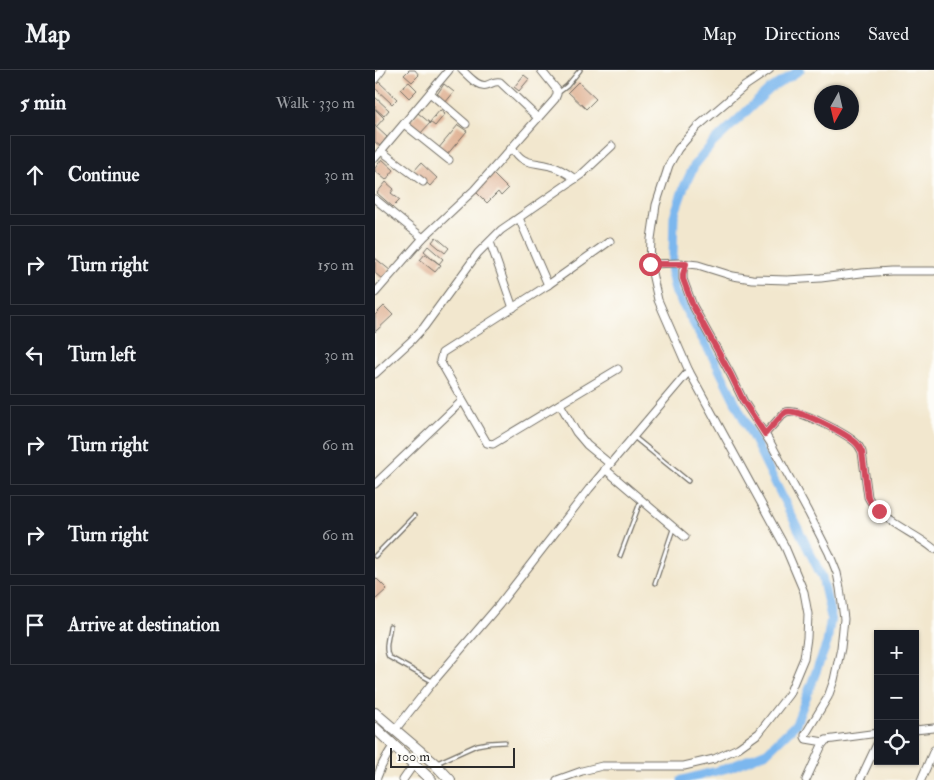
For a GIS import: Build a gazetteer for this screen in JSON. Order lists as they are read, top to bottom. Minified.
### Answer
{"scale_bar":"100 m","north":"bottom","page":{"header":"Map","nav":["Map","Directions","Saved"],"heading":["5 min","Walk · 330 m"],"list":[["Continue","30 m"],["Turn right","150 m"],["Turn left","30 m"],["Turn right","60 m"],["Turn right","60 m"],"Arrive at destination"],"map_buttons":["+","−"],"scale":"100 m"}}
